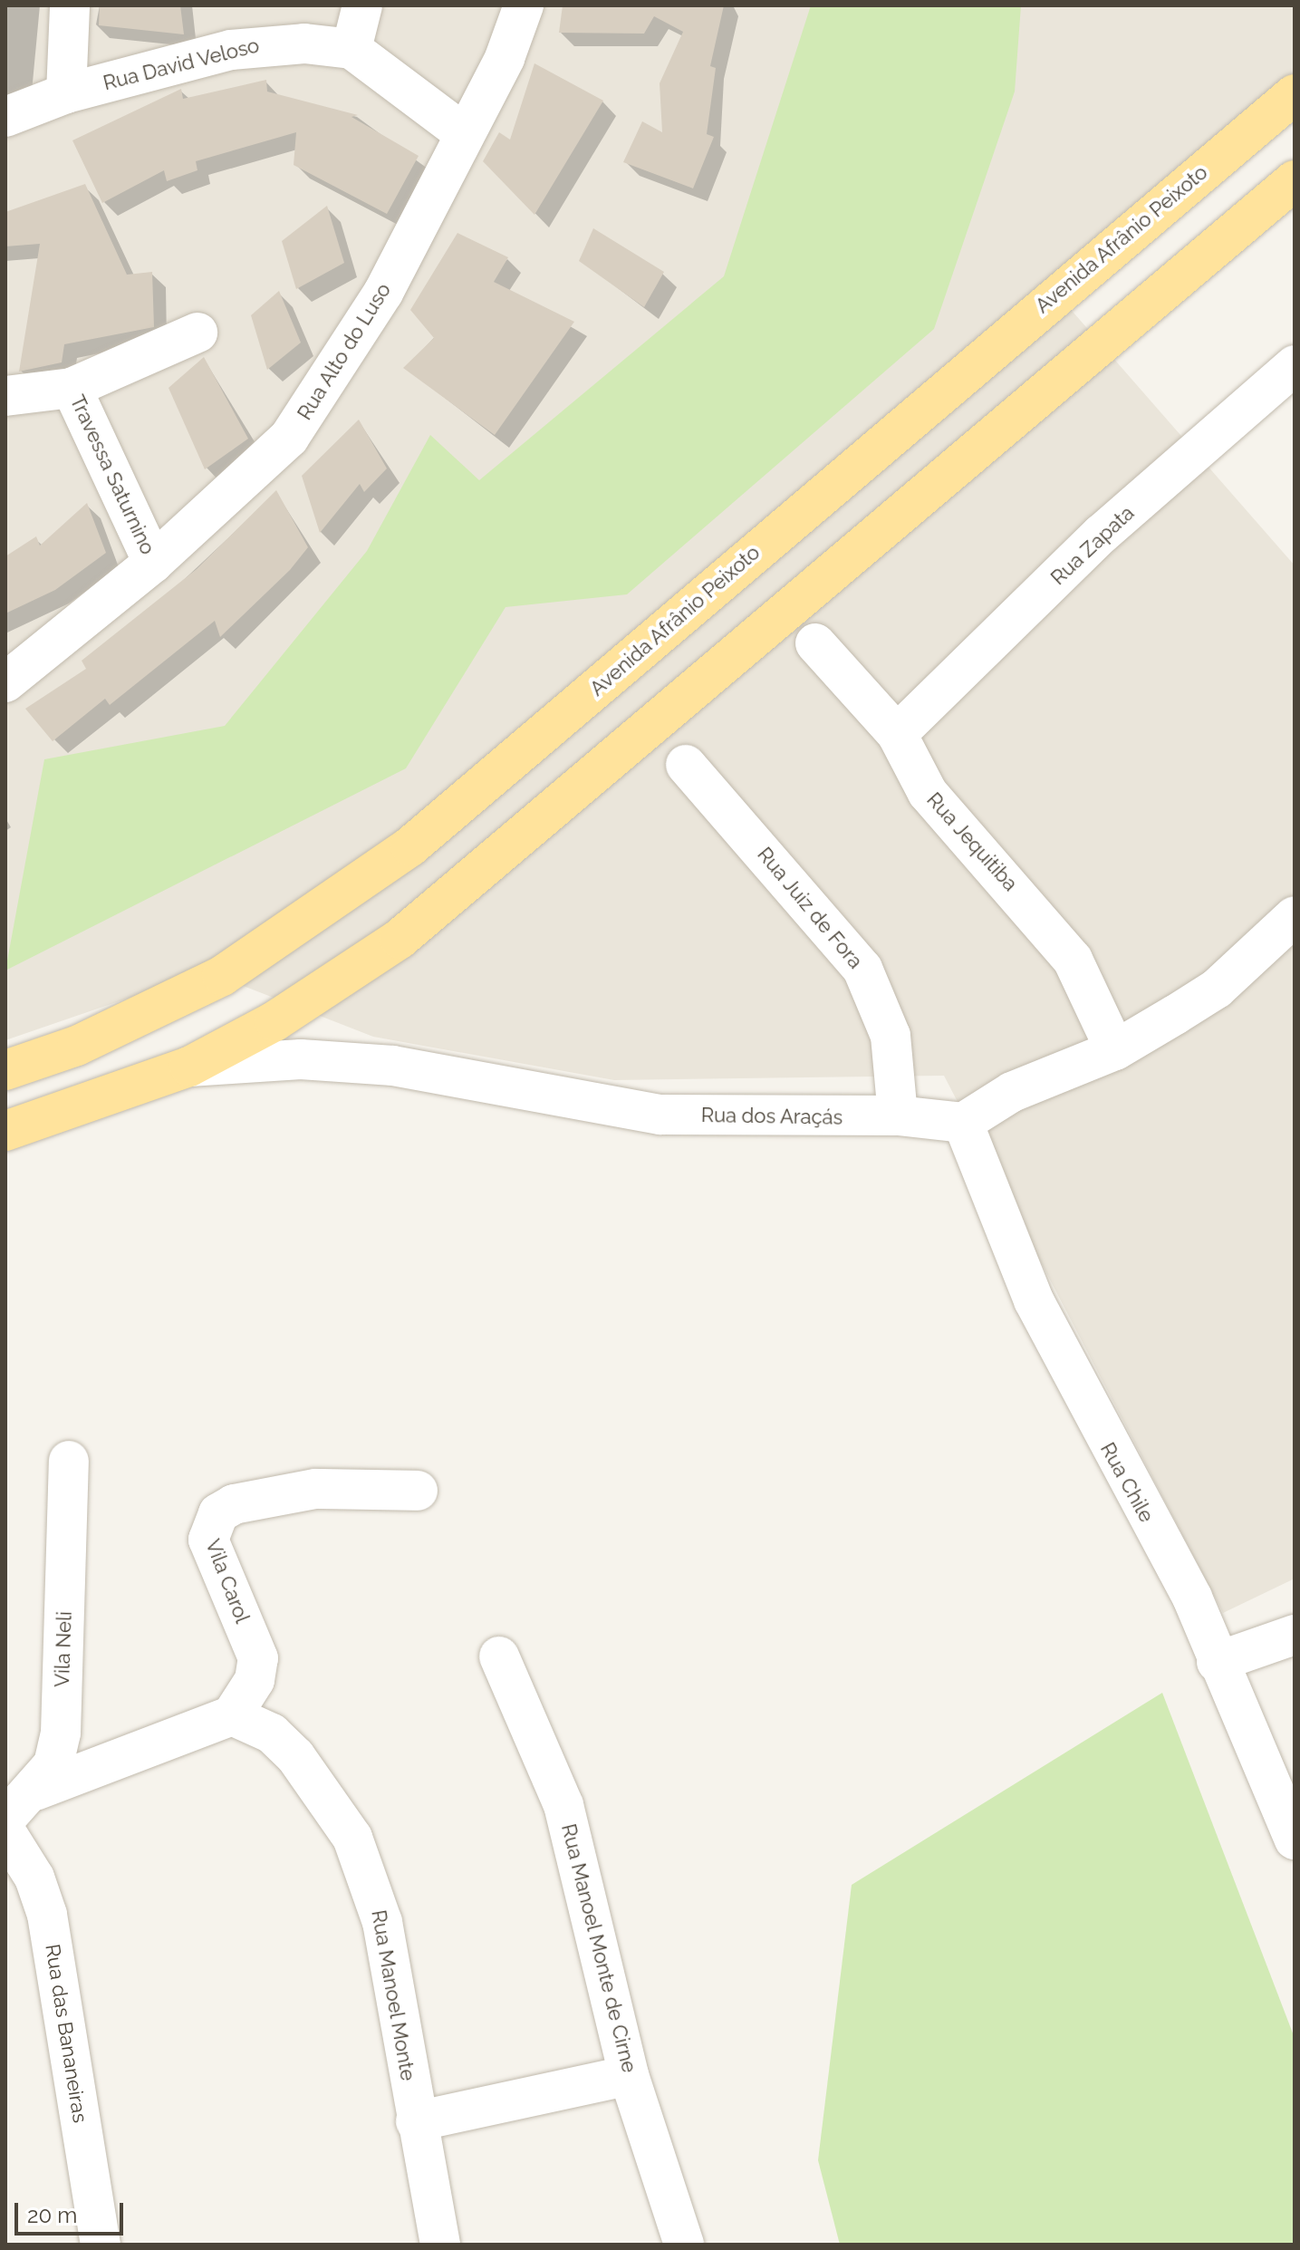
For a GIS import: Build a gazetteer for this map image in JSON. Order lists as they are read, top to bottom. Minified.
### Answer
{"streets":{"main road":["Avenida Afrânio Peixoto"],"street":["Rua David Veloso","Rua Alto do Luso","Travessa Saturnino","Rua Zapata","Rua Jequitiba","Rua Juiz de Fora","Rua dos Araçás","Rua Chile","Vila Carol","Vila Neli","Rua Manoel Monte de Cirne","Rua Manoel Monte","Rua das Bananeiras"]},"crossings":[["Rua Alto do Luso","Travessa Saturnino"],["Rua Zapata","Rua Jequitiba"],["Rua Juiz de Fora","Rua dos Araçás"],["Rua dos Araçás","Rua Chile"],["Vila Carol","Rua Manoel Monte"]],"scale_bar":"20 m"}
